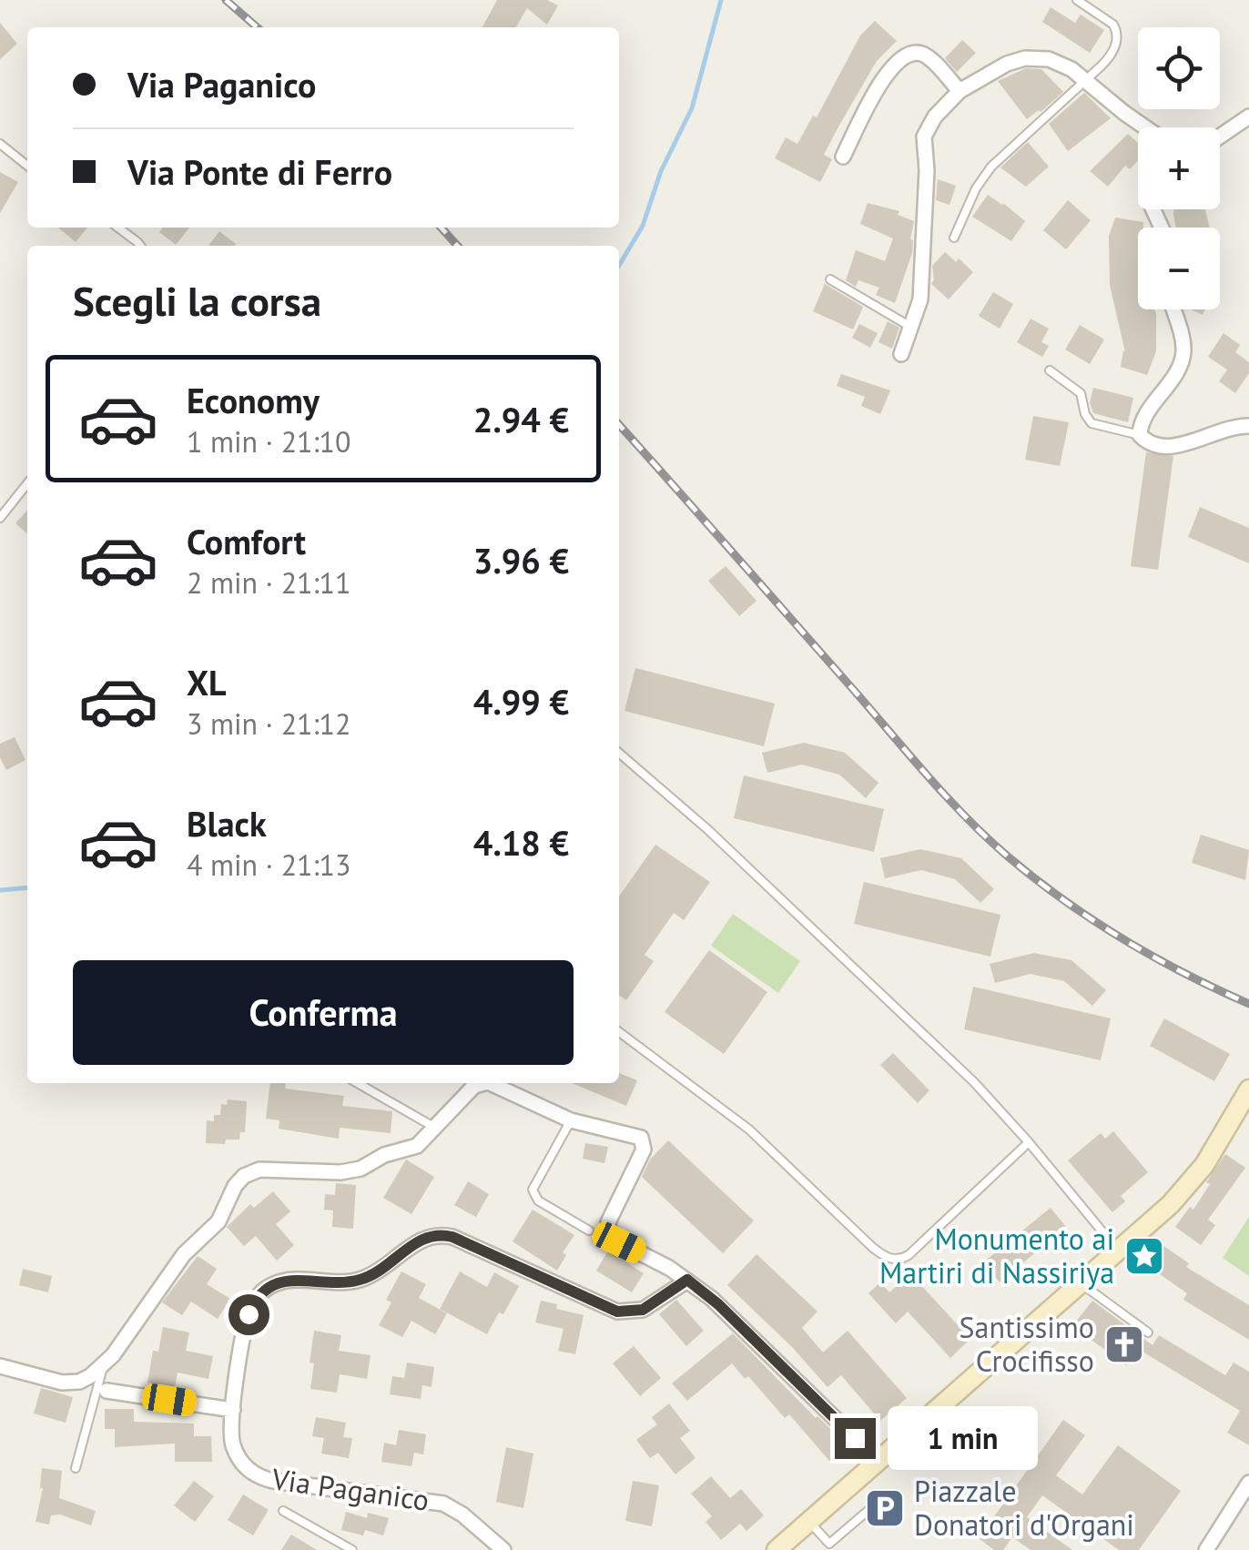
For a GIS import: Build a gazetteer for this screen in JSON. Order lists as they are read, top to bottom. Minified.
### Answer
{"streets":{"street":["Via Paganico"]},"places":{"place":["Monumento ai Martiri di Nassiriya"],"church":["Santissimo Crocifisso"],"parking":["Piazzale Donatori d'Organi"]},"page":{"map_buttons":["+","−"],"banner":["Via Paganico","Via Ponte di Ferro"],"heading":"Scegli la corsa","list":[{"name":"Economy","note":"1 min · 21:10","value":"2.94 €"},{"name":"Comfort","note":"2 min · 21:11","value":"3.96 €"},{"name":"XL","note":"3 min · 21:12","value":"4.99 €"},{"name":"Black","note":"4 min · 21:13","value":"4.18 €"}],"buttons":"Conferma","bubble":"1 min"}}
